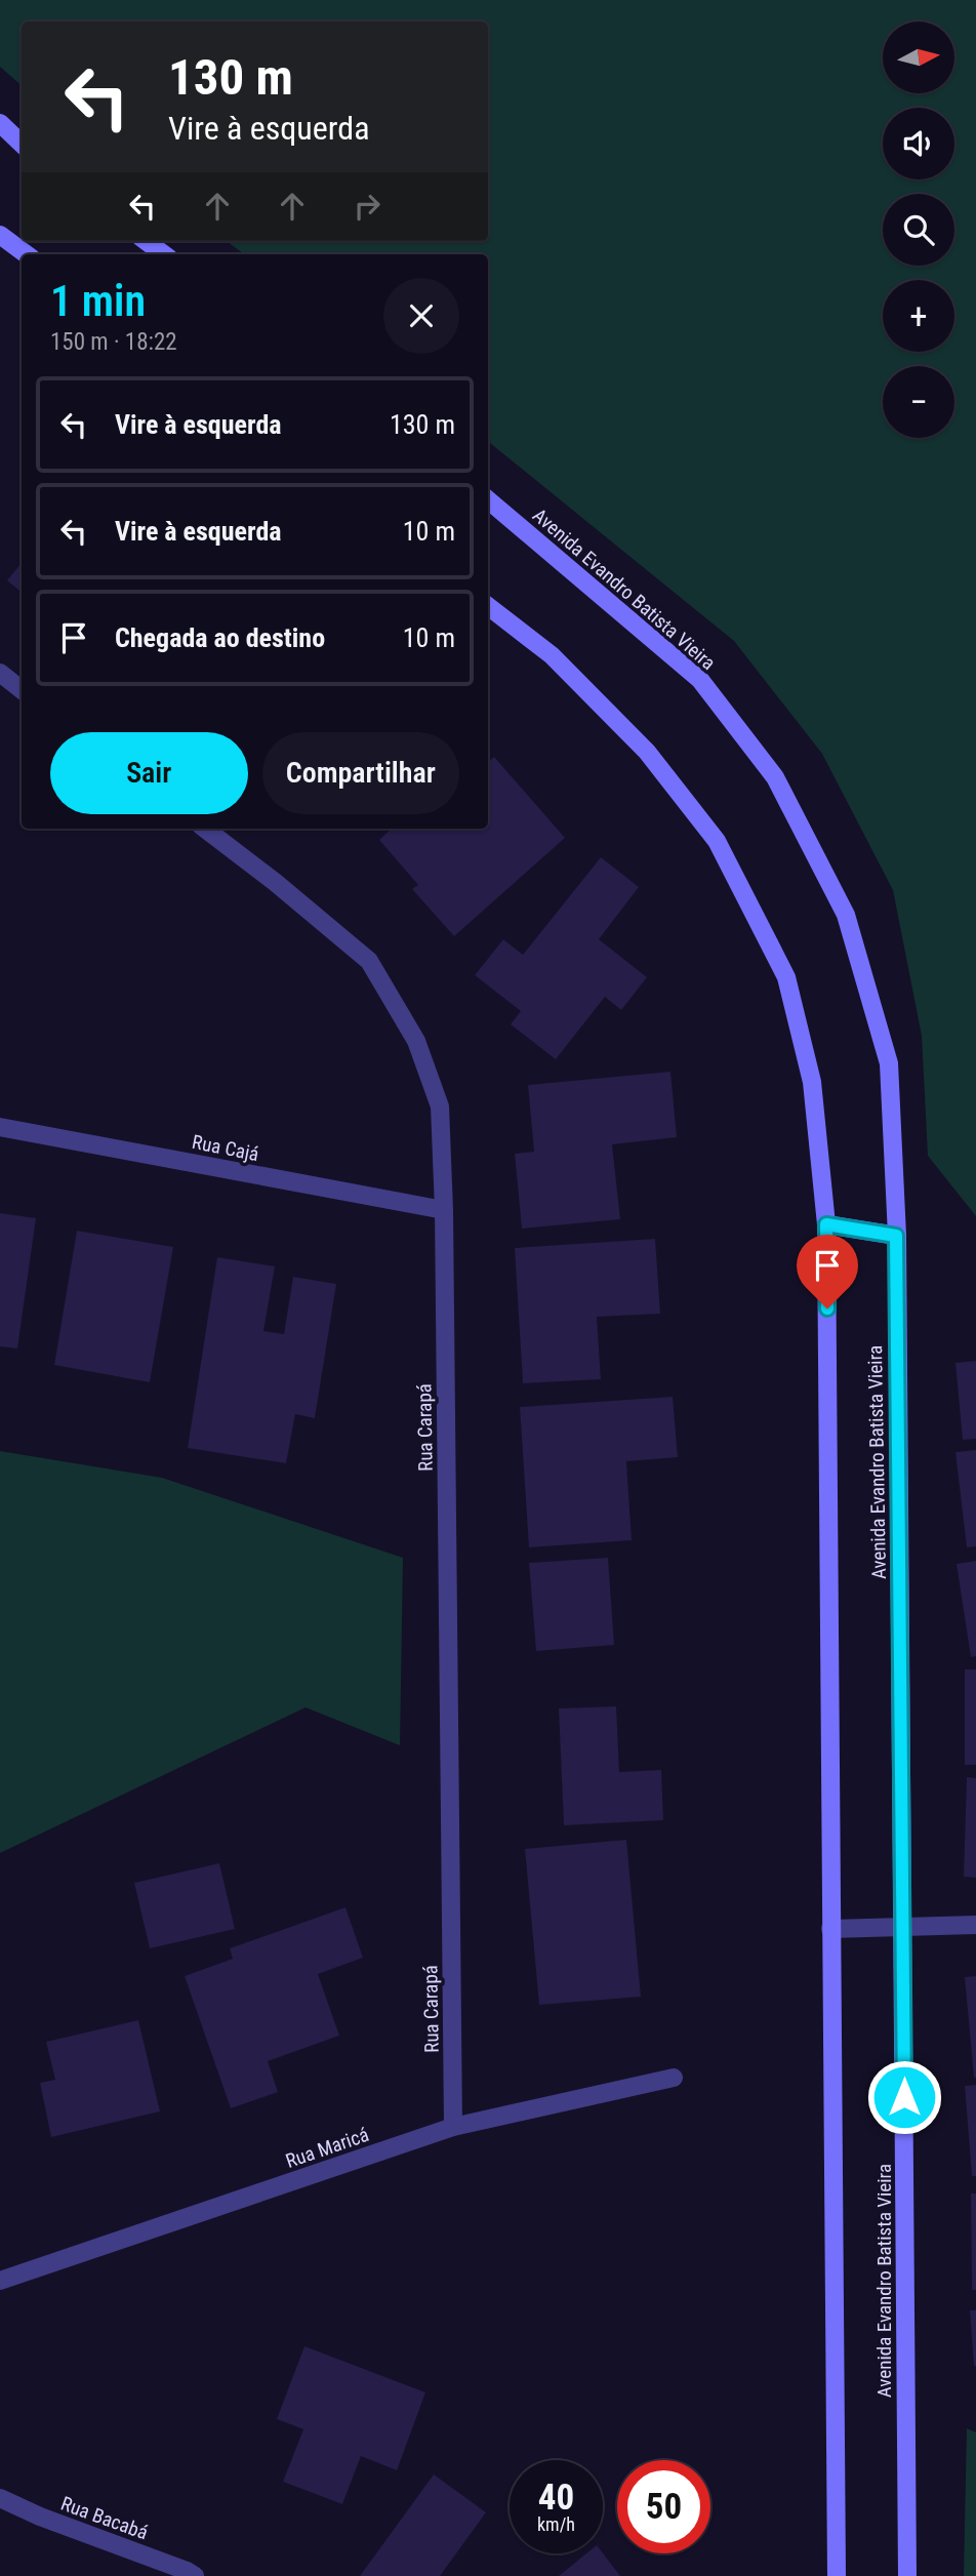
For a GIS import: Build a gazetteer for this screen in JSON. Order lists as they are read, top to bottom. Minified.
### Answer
{"streets":{"main road":["Avenida Evandro Batista Vieira"],"street":["Rua Cajá","Rua Carapá","Rua Maricá","Rua Bacabá"]},"crossings":[["Rua Cajá","Rua Carapá"],["Rua Carapá","Rua Maricá"]],"north":"right","page":{"map_buttons":["+","−"],"turn":["130 m","Vire à esquerda"],"heading":["1 min","150 m · 18:22"],"list":[{"name":"Vire à esquerda","value":"130 m"},{"name":"Vire à esquerda","value":"10 m"},{"name":"Chegada ao destino","value":"10 m"}],"buttons":["Sair","Compartilhar"],"speed":"40 km/h","limit":"50"}}
